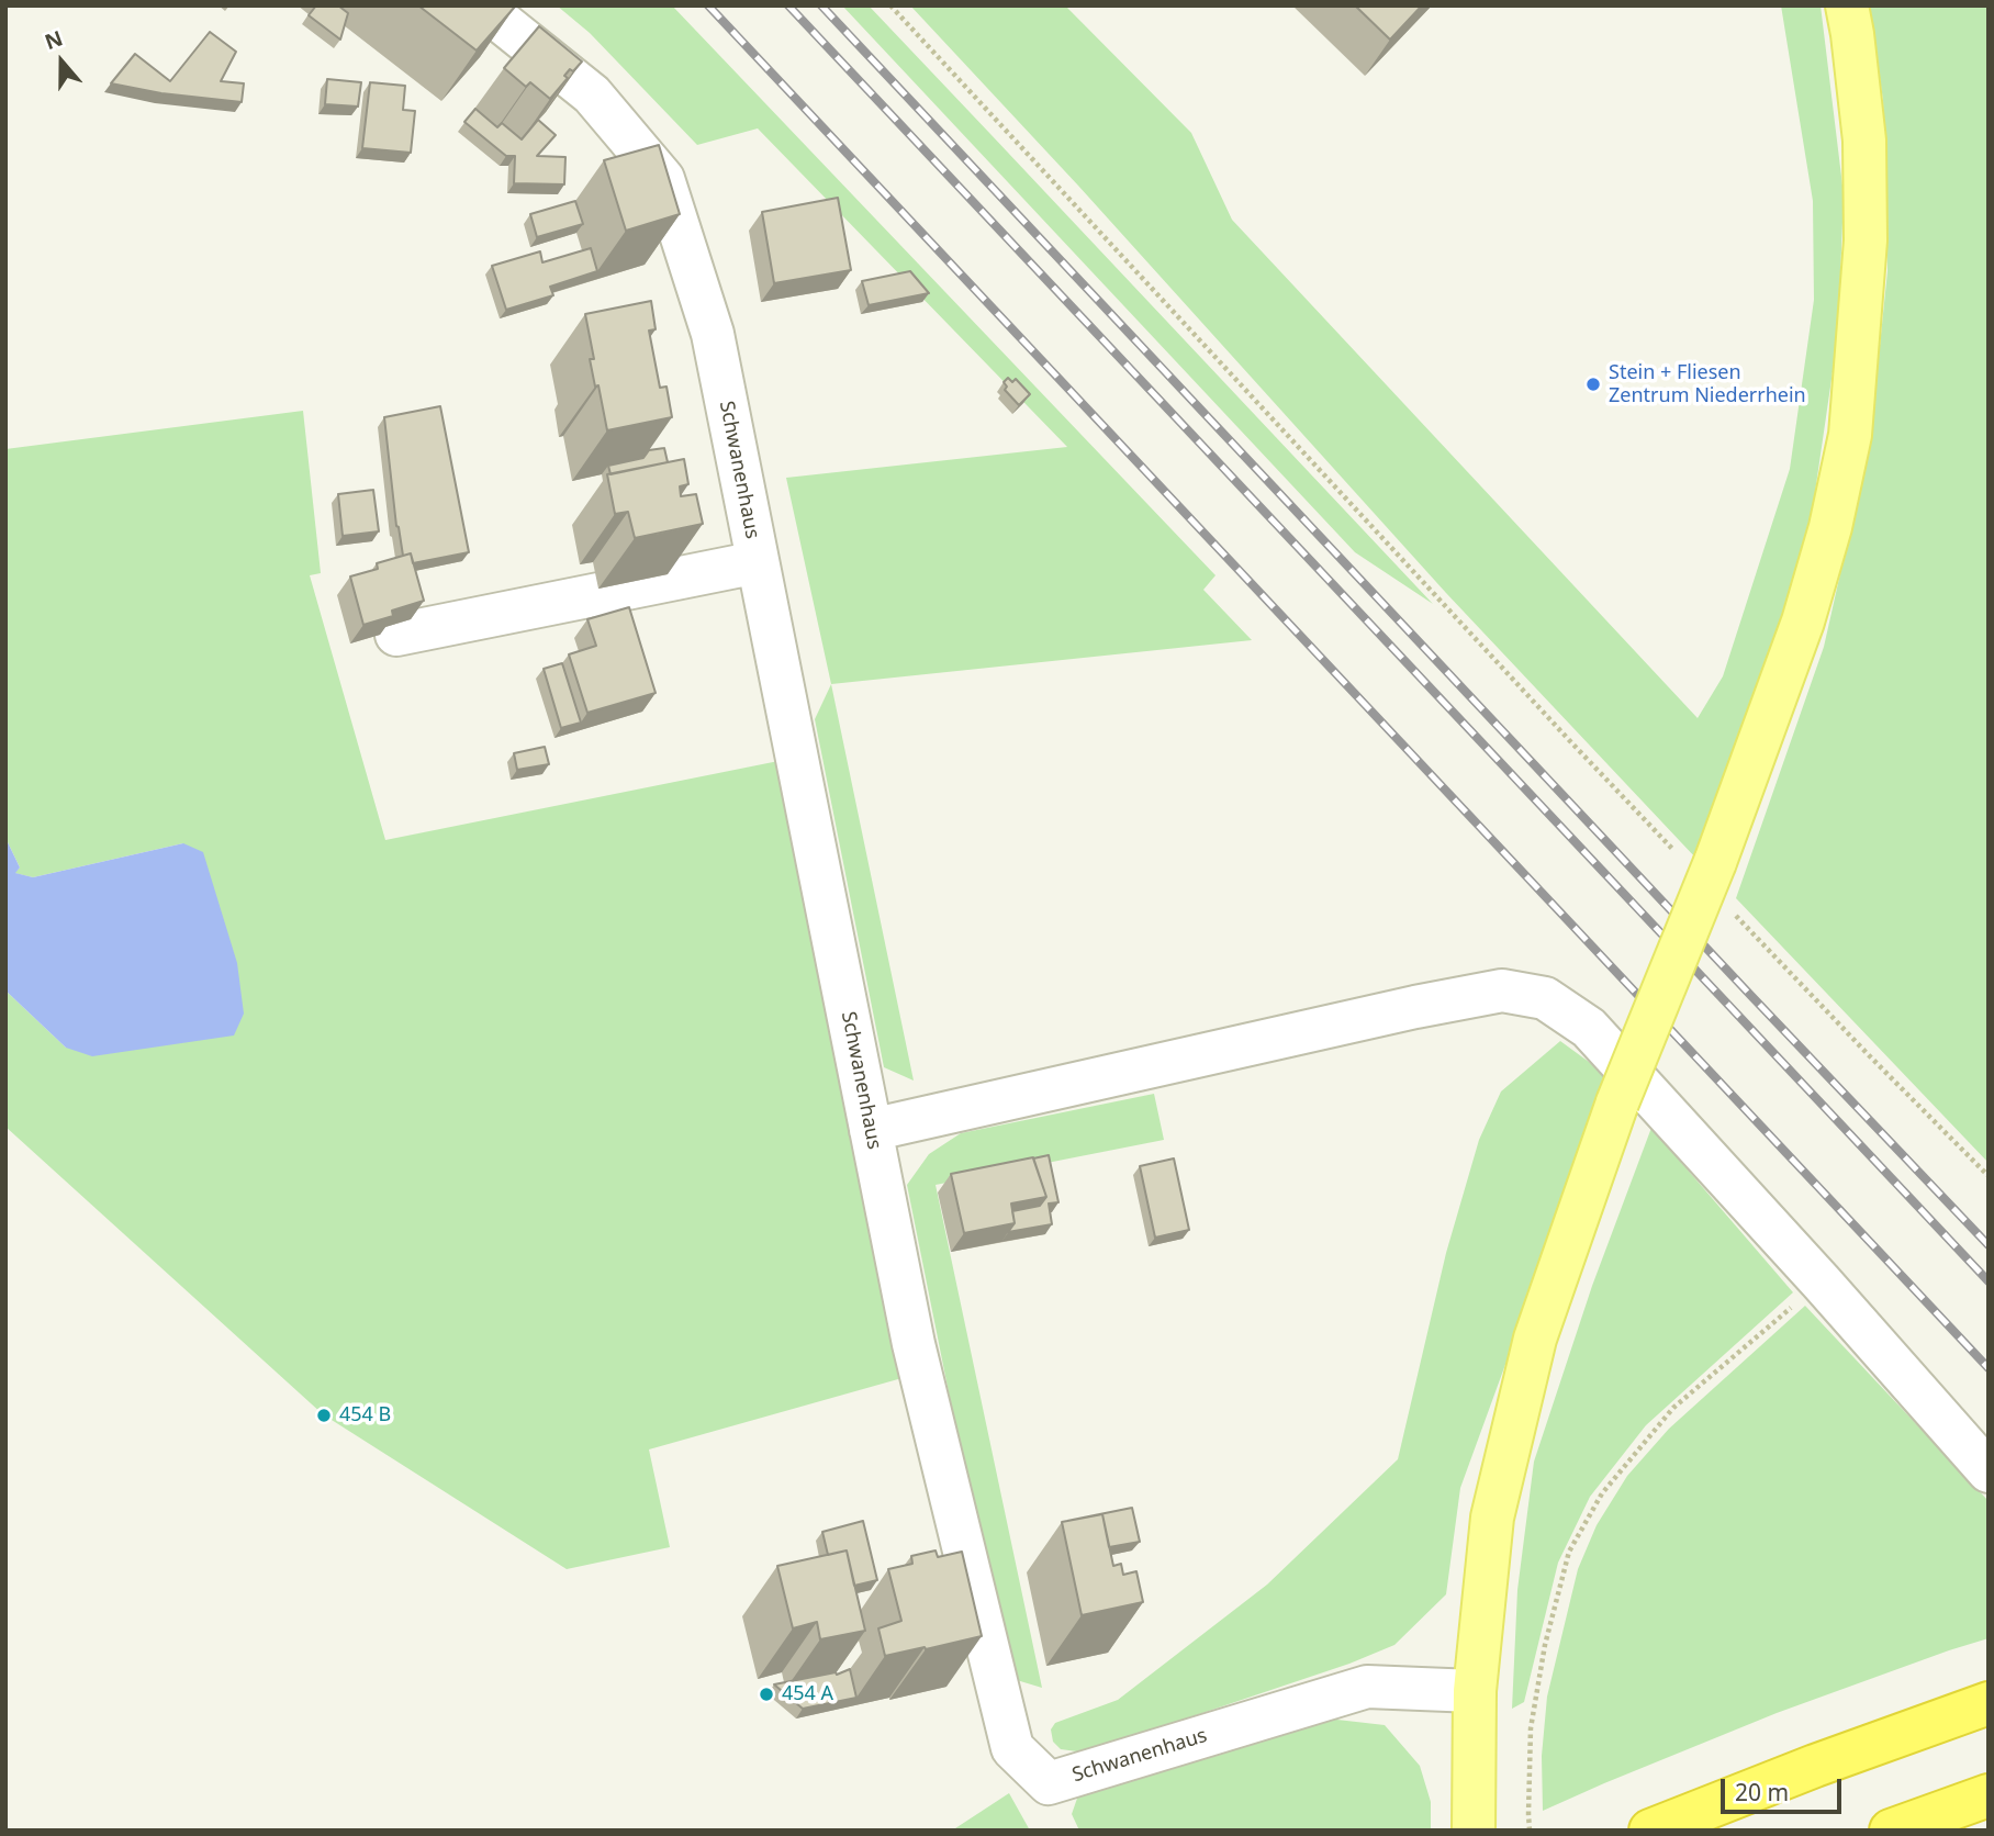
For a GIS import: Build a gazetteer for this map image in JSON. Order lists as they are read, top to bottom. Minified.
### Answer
{"streets":{"street":["Schwanenhaus"]},"places":["Stein + Fliesen Zentrum Niederrhein","454 B","454 A"],"scale_bar":"20 m","north":"top"}
